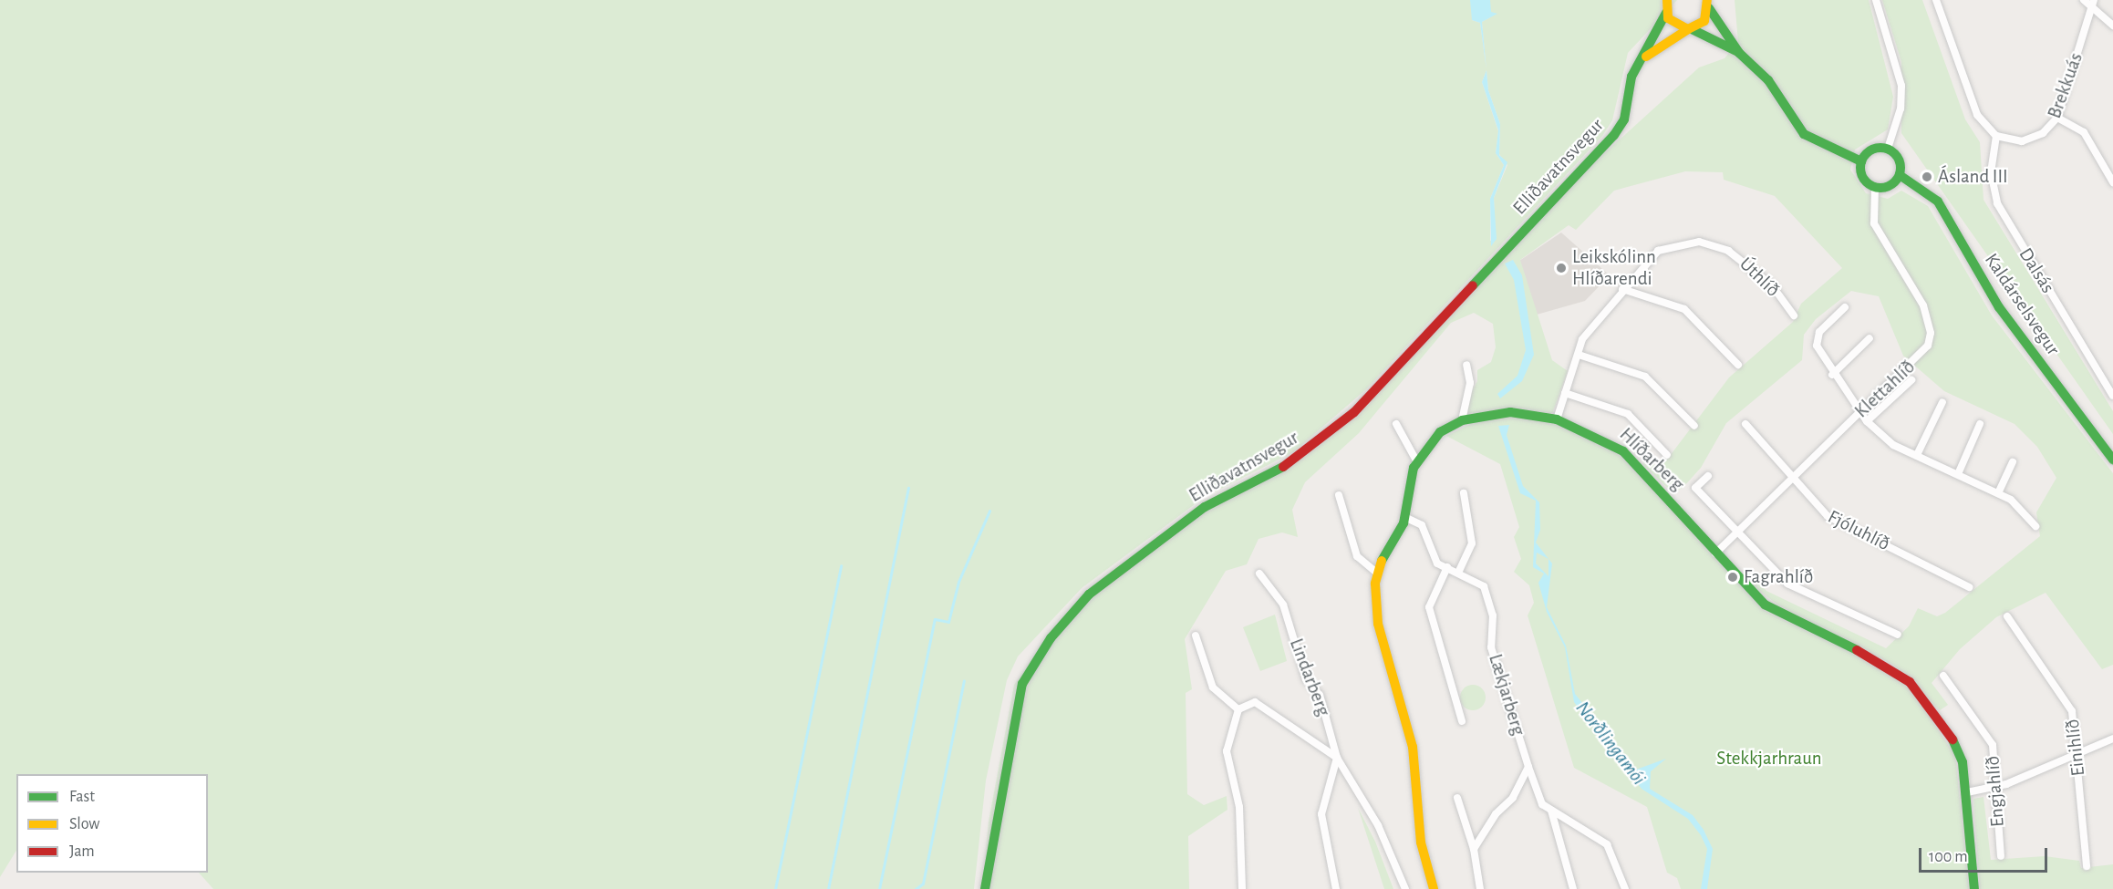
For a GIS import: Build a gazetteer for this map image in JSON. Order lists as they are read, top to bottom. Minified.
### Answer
{"streets":{"main road":["Elliðavatnsvegur","Kaldárselsvegur","Hlíðarberg"],"street":["Brekkuás","Dalsás","Úthlíð","Klettahlíð","Fjóluhlíð","Lindarberg","Lækjarberg","Einihlíð","Engjahlíð"]},"crossings":[["Brekkuás","Dalsás"],["Úthlíð","Hlíðarberg"],["Kaldárselsvegur","Klettahlíð"],["Klettahlíð","Hlíðarberg"],["Klettahlíð","Fjóluhlíð"],["Hlíðarberg","Lækjarberg"]],"water":["Norðlingamói"],"parks":["Stekkjarhraun"],"places":["Ásland III","Leikskólinn Hlíðarendi","Fagrahlíð"],"legend":["Fast","Slow","Jam"],"scale_bar":"100 m"}
